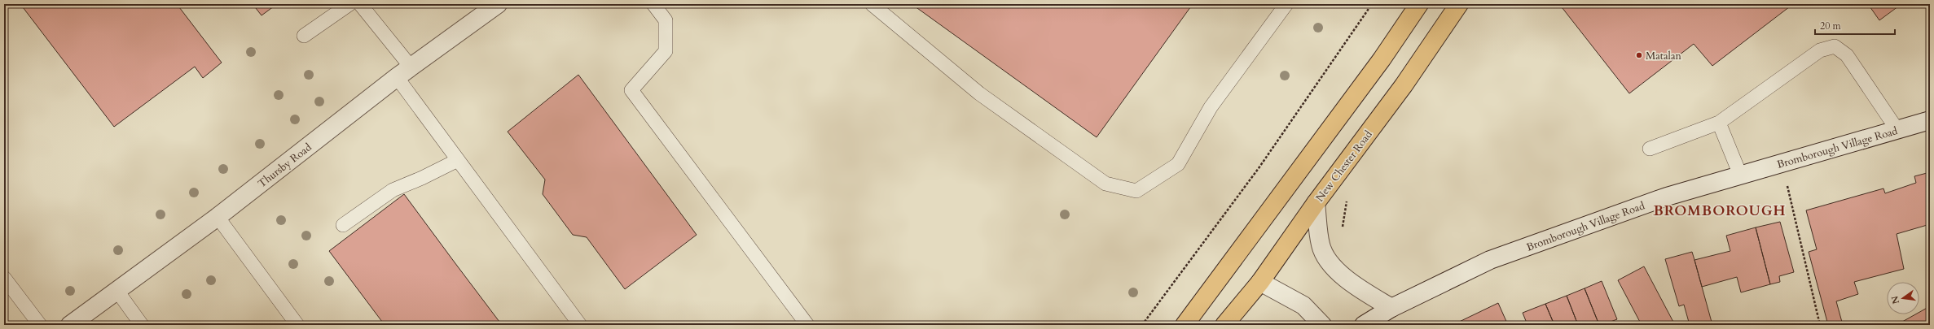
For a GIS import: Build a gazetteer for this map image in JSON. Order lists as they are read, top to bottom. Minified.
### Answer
{"streets":{"highway":["New Chester Road"],"street":["Bromborough Village Road","Thursby Road"]},"districts":["BROMBOROUGH"],"places":["Matalan"],"scale_bar":"20 m","north":"left"}
